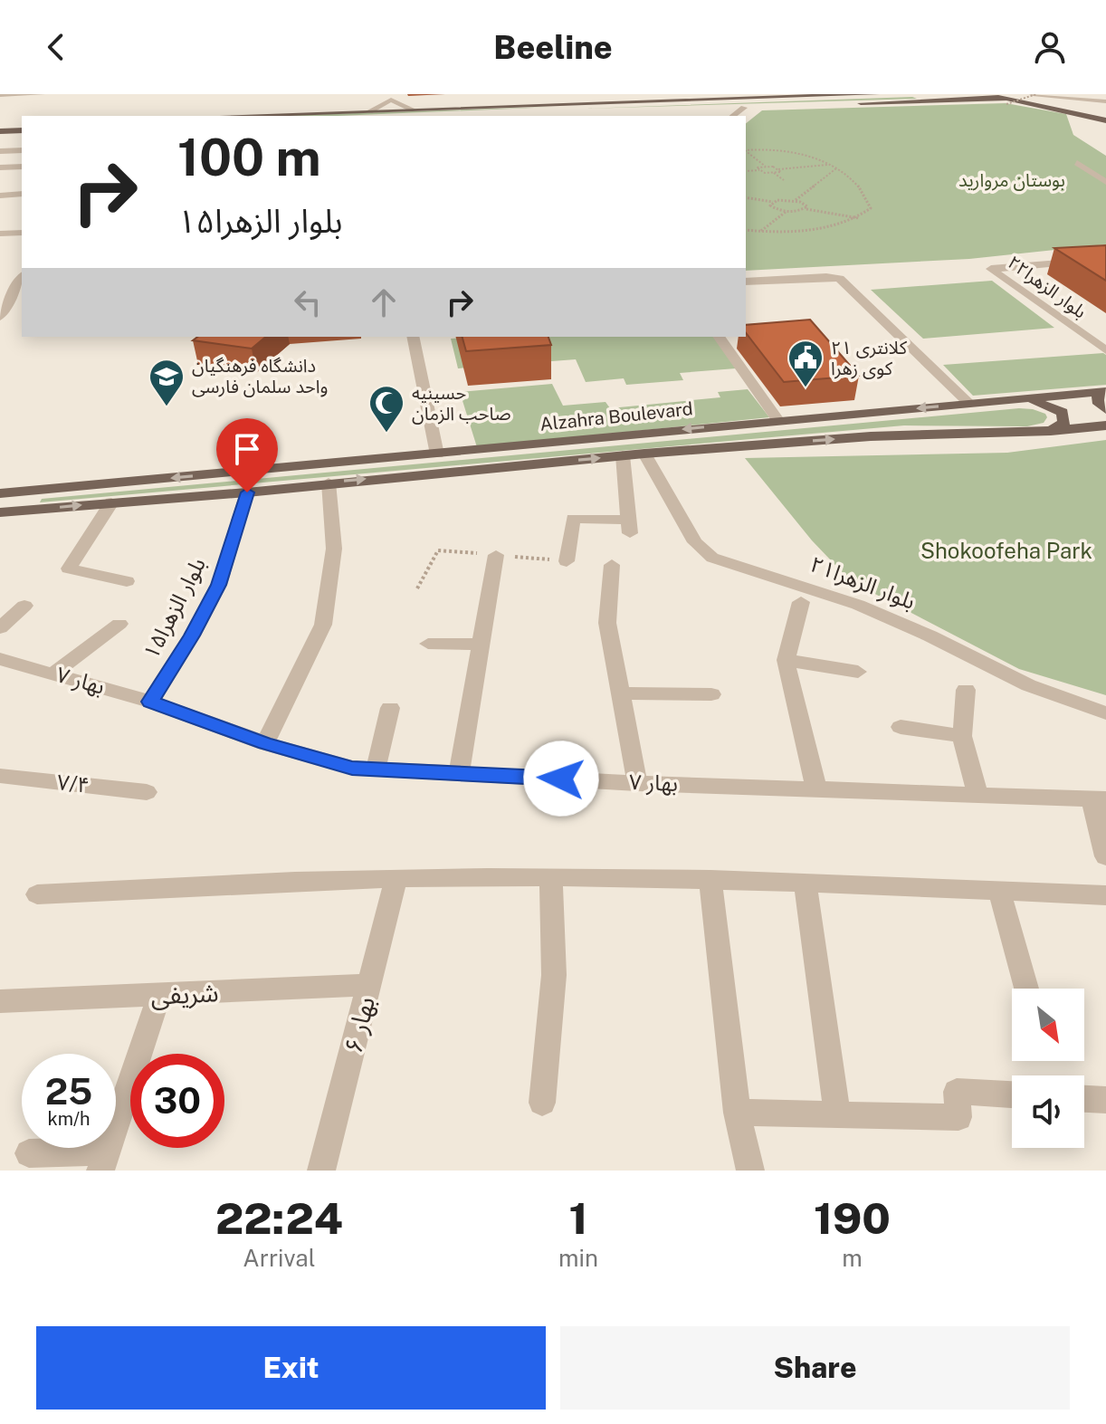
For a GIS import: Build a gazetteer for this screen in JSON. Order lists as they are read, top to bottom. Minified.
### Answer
{"streets":{"main road":["Alzahra Boulevard"],"street":["بلوار الزهرا۲۲","بلوار الزهرا۲۱","بلوار الزهرا۱۵","بهار ۷","۷/۴","شریفی","بهار ۶"]},"crossings":[["Alzahra Boulevard","بلوار الزهرا۲۱"],["Alzahra Boulevard","بلوار الزهرا۱۵"],["بلوار الزهرا۱۵","بهار ۷"],["شریفی","بهار ۶"]],"parks":["بوستان مروارید","Shokoofeha Park"],"places":{"public building":["کلانتری ۲۱ کوی زهرا"],"school or university":["دانشگاه فرهنگیان واحد سلمان فارسی"],"mosque":["حسینیه صاحب الزمان"]},"north":"bottom right","page":{"header":"Beeline","turn":["100 m","بلوار الزهرا۱۵"],"speed":"25 km/h","limit":"30","eta":["22:24","Arrival","1","min","190","m"],"buttons":["Exit","Share"]}}
